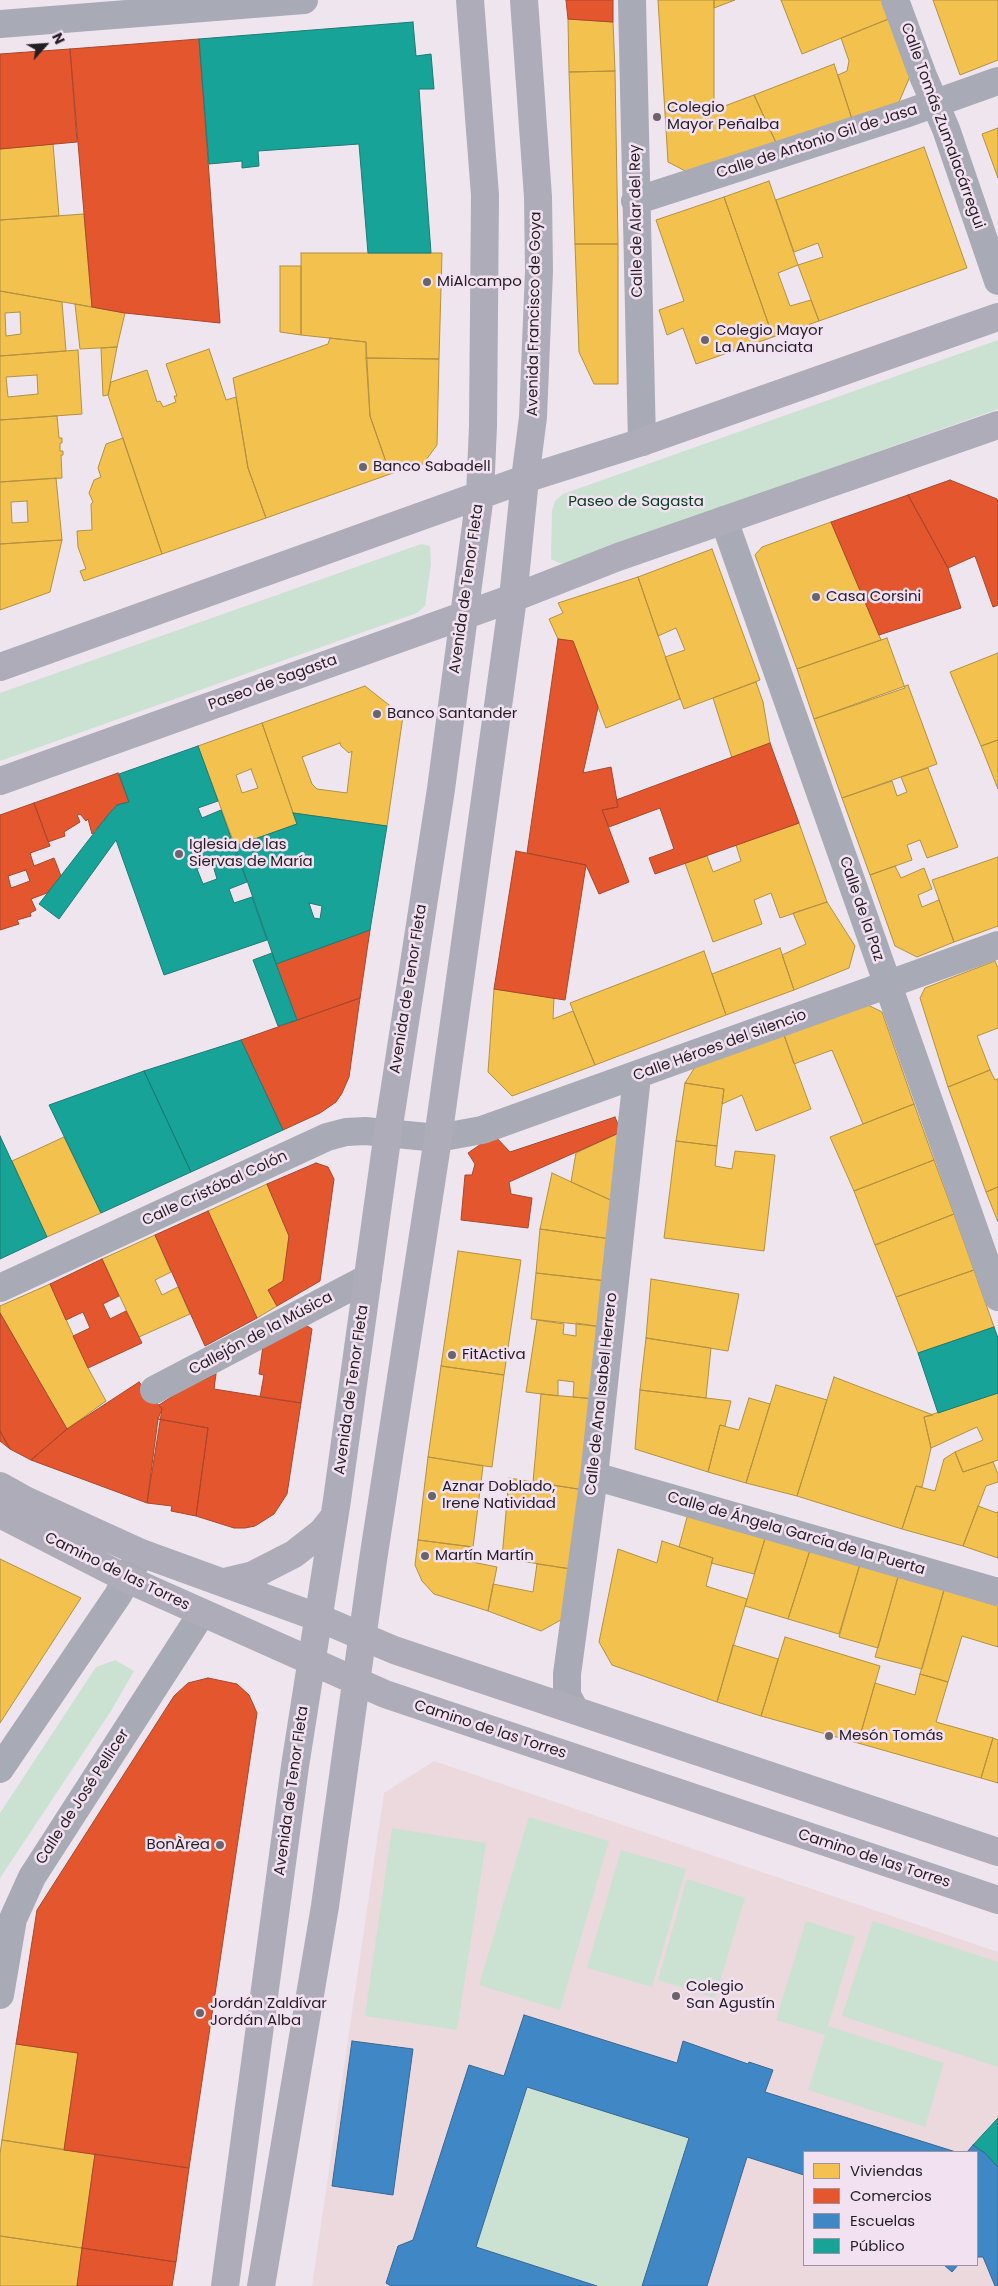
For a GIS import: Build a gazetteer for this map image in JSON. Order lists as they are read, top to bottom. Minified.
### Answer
{"streets":{"main road":["Avenida Francisco de Goya","Avenida de Tenor Fleta","Paseo de Sagasta","Camino de las Torres"],"street":["Calle Tomás Zumalacárregui","Calle de Antonio Gil de Jasa","Calle de Alar del Rey","Calle de la Paz","Calle Héroes del Silencio","Calle Cristóbal Colón","Callejón de la Música","Calle de Ana Isabel Herrero","Calle de Ángela García de la Puerta","Calle de José Pellicer"]},"crossings":[["Calle Tomás Zumalacárregui","Calle de Antonio Gil de Jasa"],["Calle de Antonio Gil de Jasa","Calle de Alar del Rey"],["Avenida Francisco de Goya","Paseo de Sagasta"],["Avenida de Tenor Fleta","Paseo de Sagasta"],["Avenida de Tenor Fleta","Calle Cristóbal Colón"],["Avenida de Tenor Fleta","Callejón de la Música"],["Avenida de Tenor Fleta","Camino de las Torres"],["Paseo de Sagasta","Calle de la Paz"],["Calle de la Paz","Calle Héroes del Silencio"],["Calle Héroes del Silencio","Calle Cristóbal Colón"],["Calle Héroes del Silencio","Calle de Ana Isabel Herrero"],["Calle de Ana Isabel Herrero","Calle de Ángela García de la Puerta"],["Calle de Ana Isabel Herrero","Camino de las Torres"],["Camino de las Torres","Calle de José Pellicer"]],"parks":["Paseo de Sagasta"],"places":["Colegio Mayor Peñalba","MiAlcampo","Colegio Mayor La Anunciata","Banco Sabadell","Casa Corsini","Banco Santander","Iglesia de las Siervas de María","FitActiva","Aznar Doblado, Irene Natividad","Martín Martín","Mesón Tomás","BonÀrea","Colegio San Agustín","Jordán Zaldívar Jordán Alba"],"legend":["Viviendas","Comercios","Escuelas","Público"],"north":"top right"}
